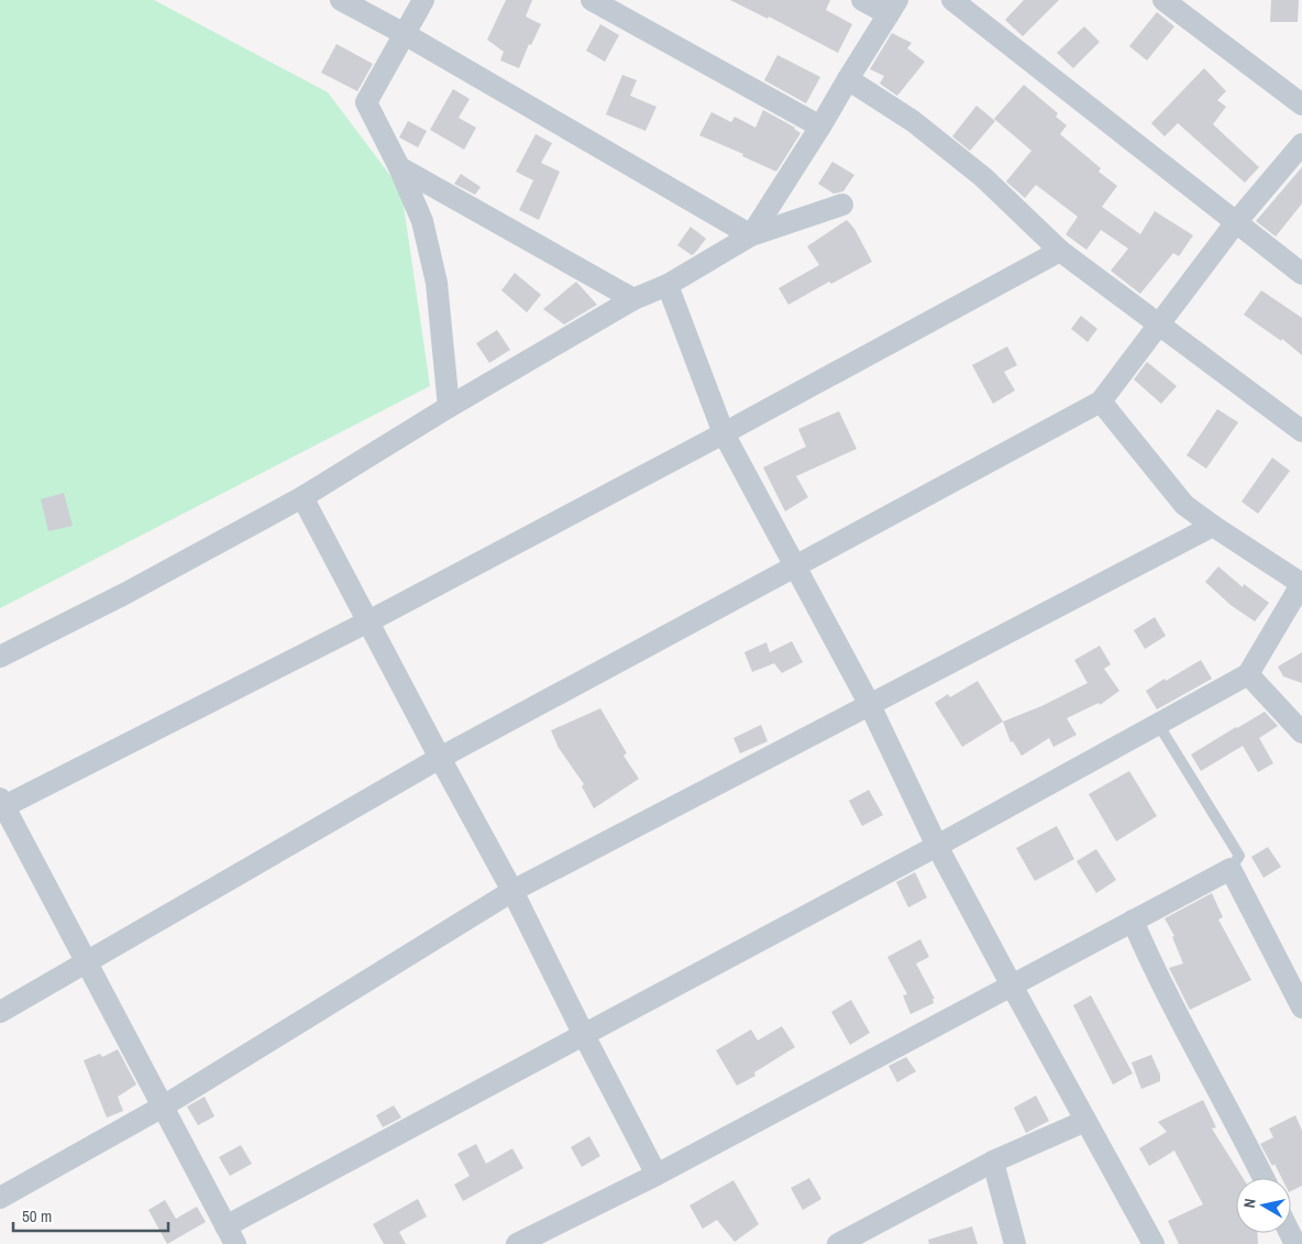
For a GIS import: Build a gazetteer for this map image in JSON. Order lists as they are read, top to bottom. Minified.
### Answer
{"scale_bar":"50 m","north":"left"}
